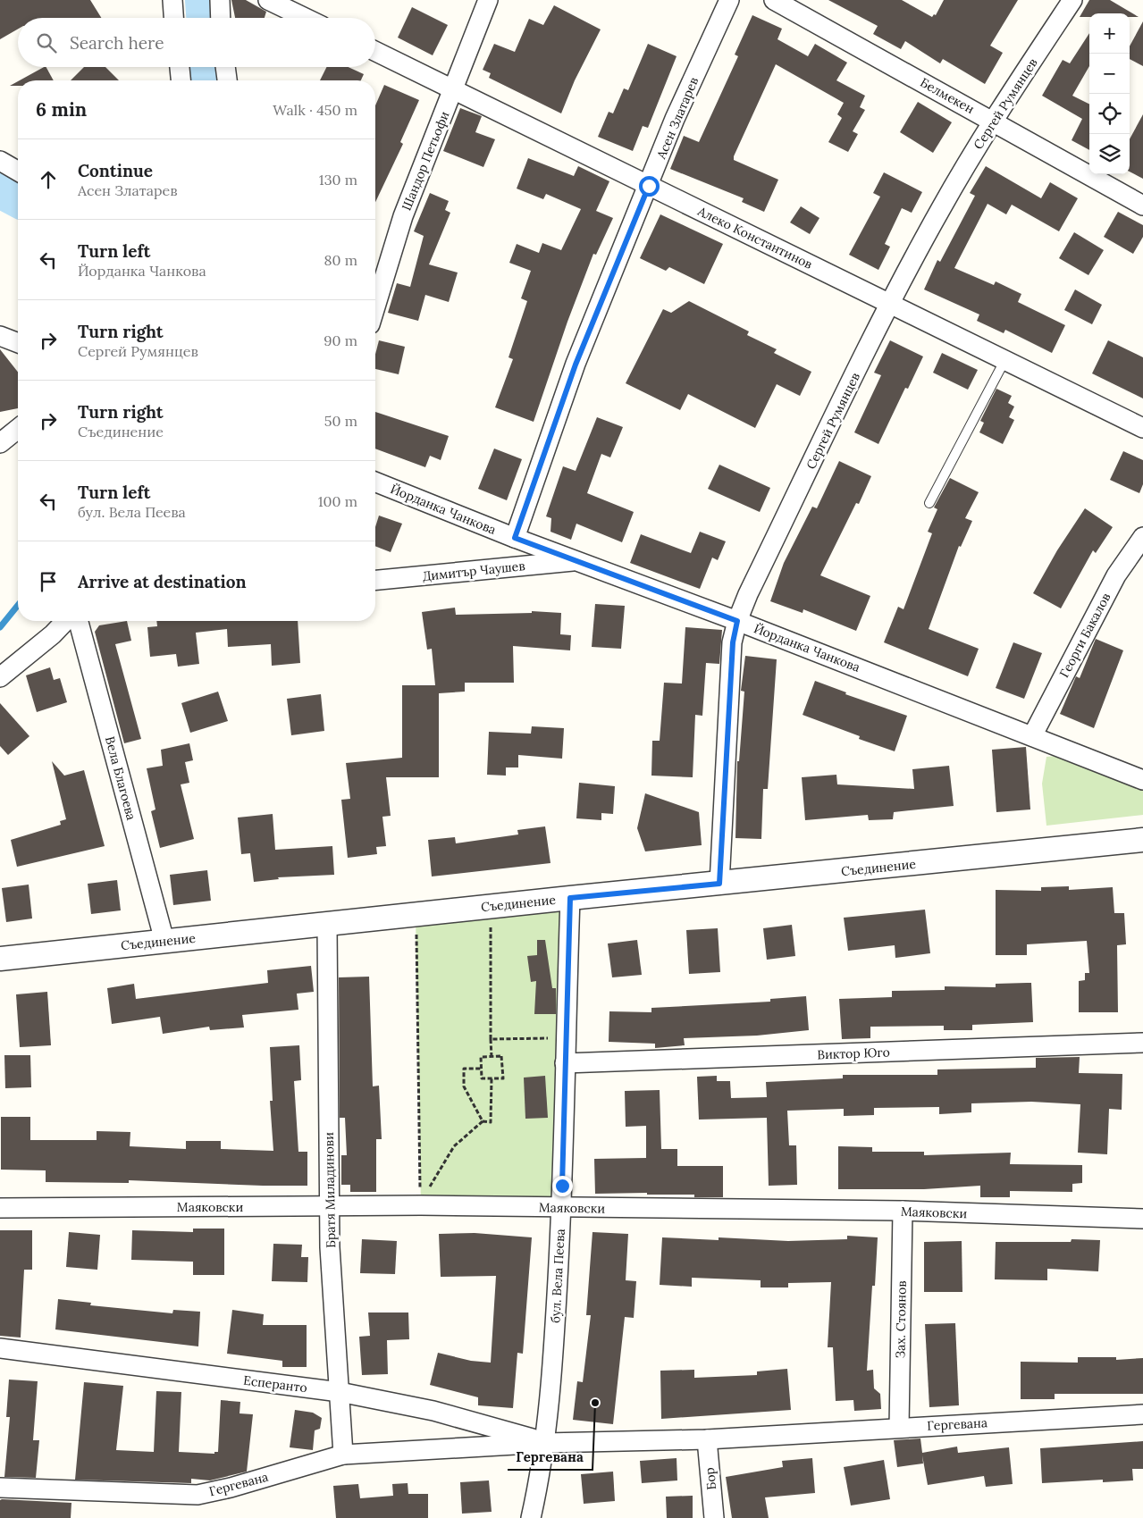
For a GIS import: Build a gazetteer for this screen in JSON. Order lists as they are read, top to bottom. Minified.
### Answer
{"streets":{"street":["Белмекен","Сергей Румянцев","Асен Златарев","Шандор Петьофи","Алеко Константинов","Йорданка Чанкова","Димитър Чаушев","Георги Бакалов","Вела Благоева","Съединение","Виктор Юго","Братя Миладинови","Маяковски","бул. Вела Пеева","Зах. Стоянов","Есперанто","Гергевана","Бор"]},"crossings":[["Белмекен","Сергей Румянцев"],["Сергей Румянцев","Алеко Константинов"],["Сергей Румянцев","Йорданка Чанкова"],["Сергей Румянцев","Съединение"],["Асен Златарев","Алеко Константинов"],["Асен Златарев","Йорданка Чанкова"],["Шандор Петьофи","Алеко Константинов"],["Йорданка Чанкова","Димитър Чаушев"],["Йорданка Чанкова","Георги Бакалов"],["Вела Благоева","Съединение"],["Съединение","Братя Миладинови"],["Съединение","бул. Вела Пеева"],["Виктор Юго","бул. Вела Пеева"],["Братя Миладинови","Маяковски"],["Братя Миладинови","Есперанто"],["Братя Миладинови","Гергевана"],["Маяковски","бул. Вела Пеева"],["Маяковски","Зах. Стоянов"],["бул. Вела Пеева","Есперанто"],["бул. Вела Пеева","Гергевана"],["Зах. Стоянов","Гергевана"],["Есперанто","Гергевана"],["Гергевана","Бор"]],"places":["Гергевана"],"page":{"map_buttons":["+","−"],"search":"Search here","heading":["6 min","Walk · 450 m"],"list":[["Continue","Асен Златарев","130 m"],["Turn left","Йорданка Чанкова","80 m"],["Turn right","Сергей Румянцев","90 m"],["Turn right","Съединение","50 m"],["Turn left","бул. Вела Пеева","100 m"],"Arrive at destination"]}}
